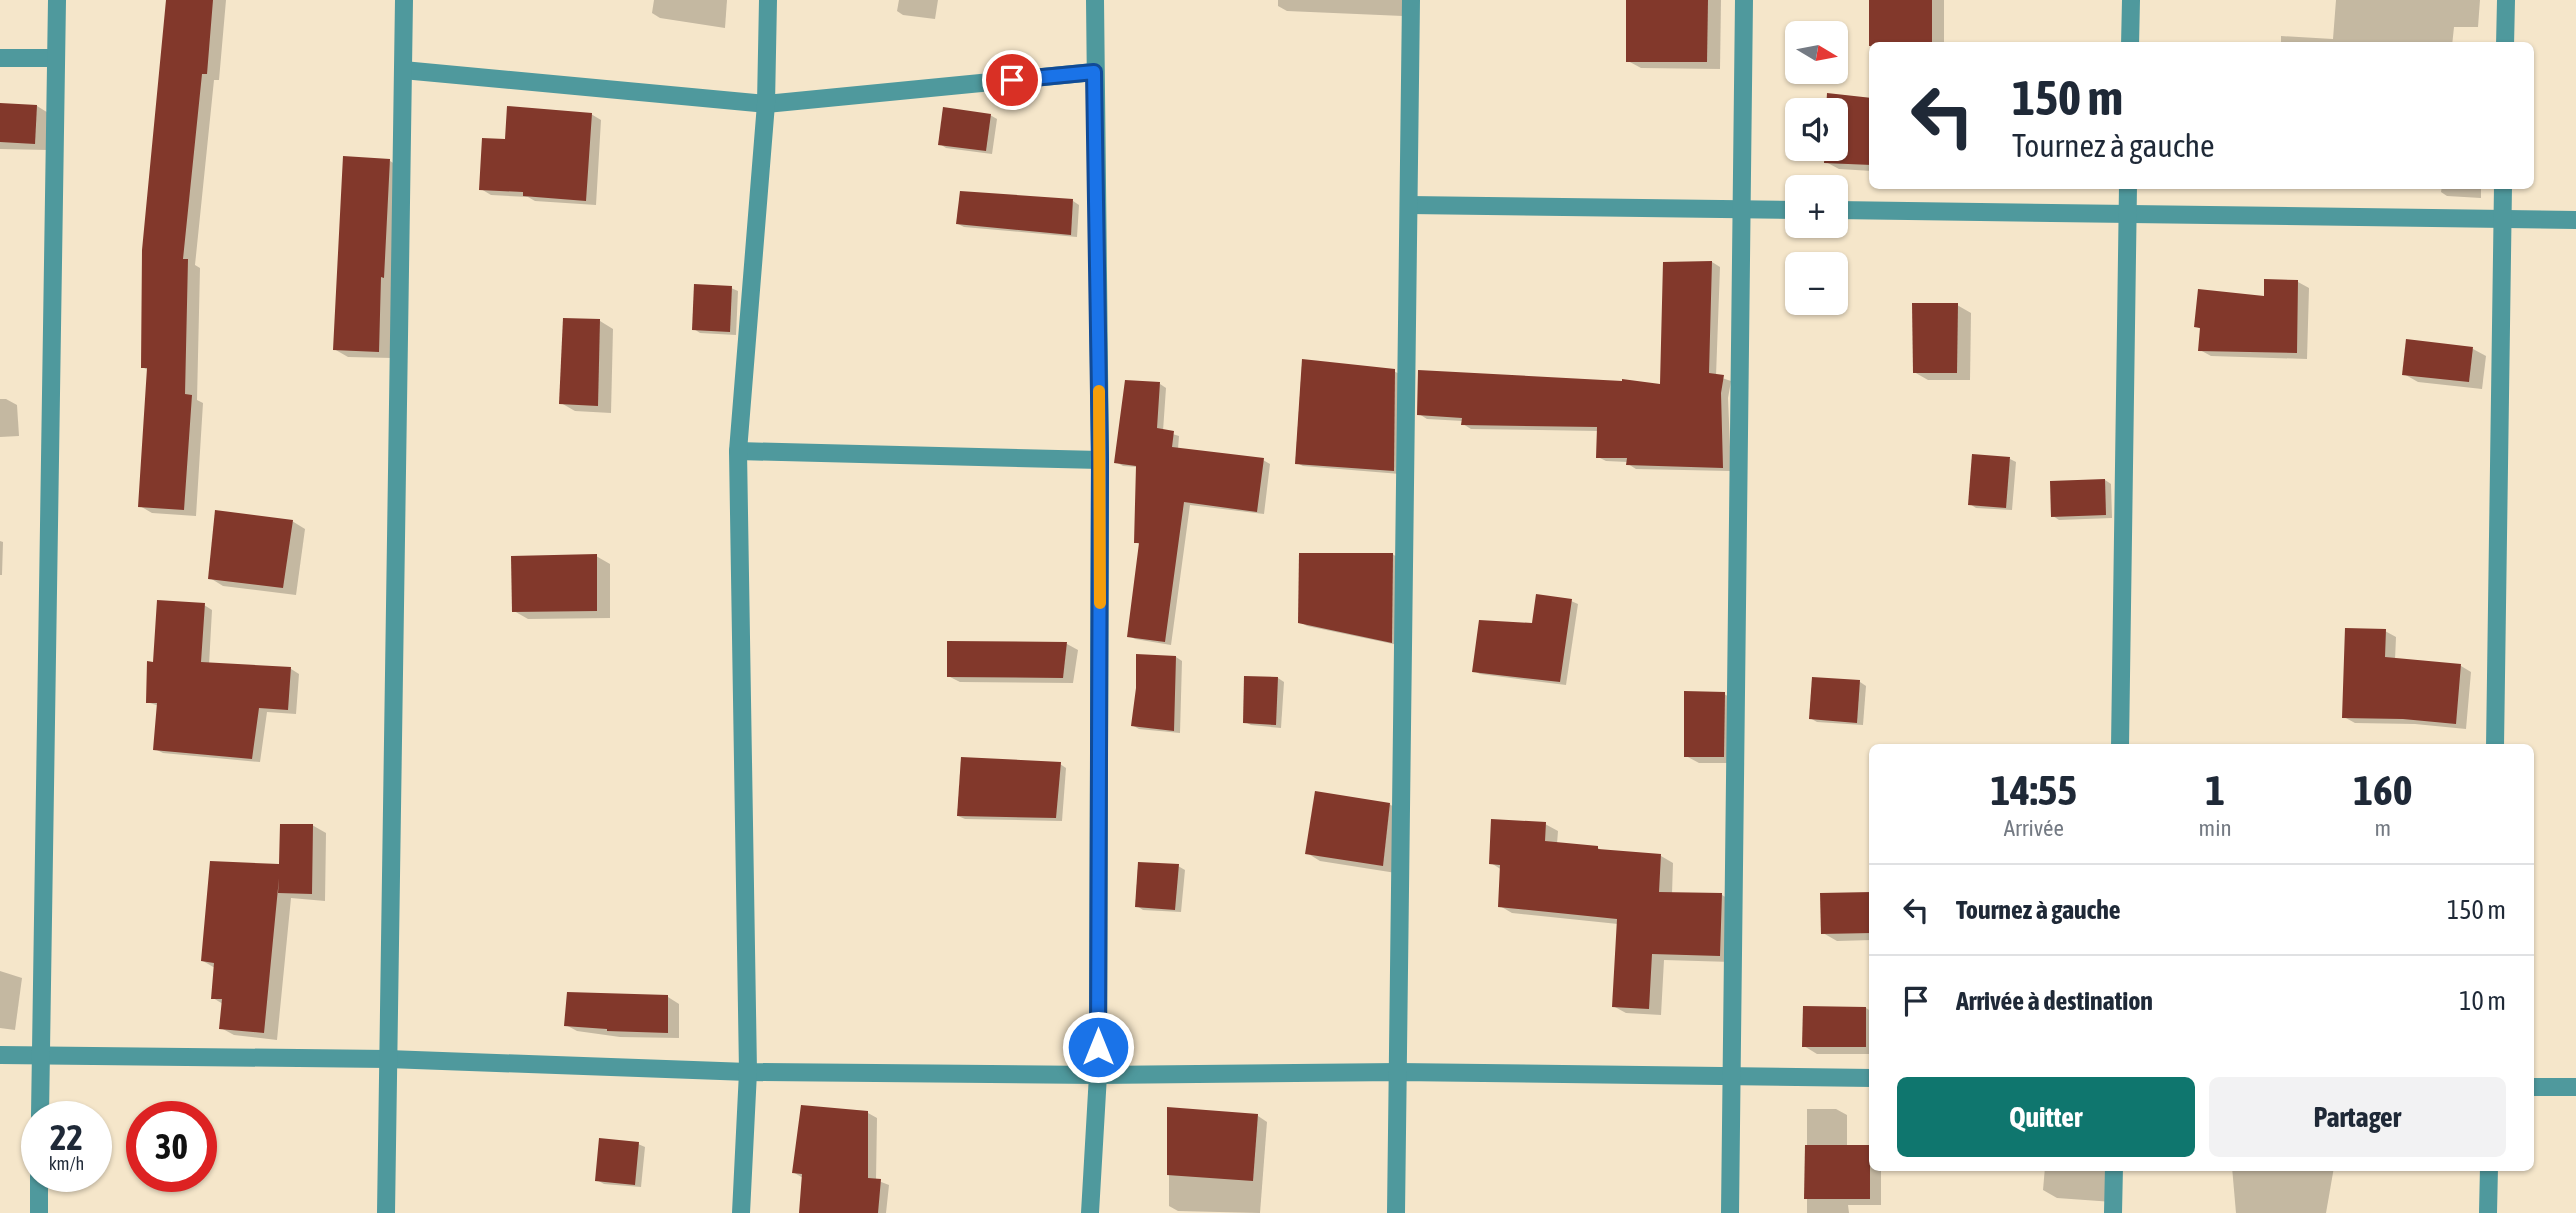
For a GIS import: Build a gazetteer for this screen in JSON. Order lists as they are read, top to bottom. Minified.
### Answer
{"north":"right","page":{"map_buttons":["+","−"],"turn":["150 m","Tournez à gauche"],"eta":["14:55","Arrivée","1","min","160","m"],"list":[{"name":"Tournez à gauche","value":"150 m"},{"name":"Arrivée à destination","value":"10 m"}],"buttons":["Quitter","Partager"],"speed":"22 km/h","limit":"30"}}
